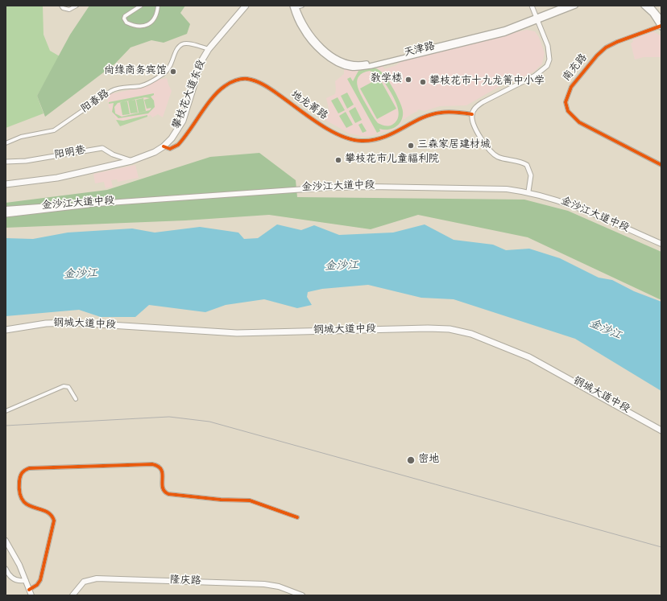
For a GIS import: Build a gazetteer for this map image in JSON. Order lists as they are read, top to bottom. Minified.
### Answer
{"streets":{"highway":["攀枝花大道东段","钢城大道中段"],"main road":["天津路","金沙江大道中段","隆庆路"],"street":["南充路","阳春路","地龙箐路","阳明巷"]},"crossings":[["攀枝花大道东段","阳春路"],["攀枝花大道东段","地龙箐路"],["攀枝花大道东段","阳明巷"]],"water":["金沙江"],"places":["尚缘商务宾馆","教学楼","攀枝花市十九龙箐中小学","三森家居建材城","攀枝花市儿童福利院","密地"]}
